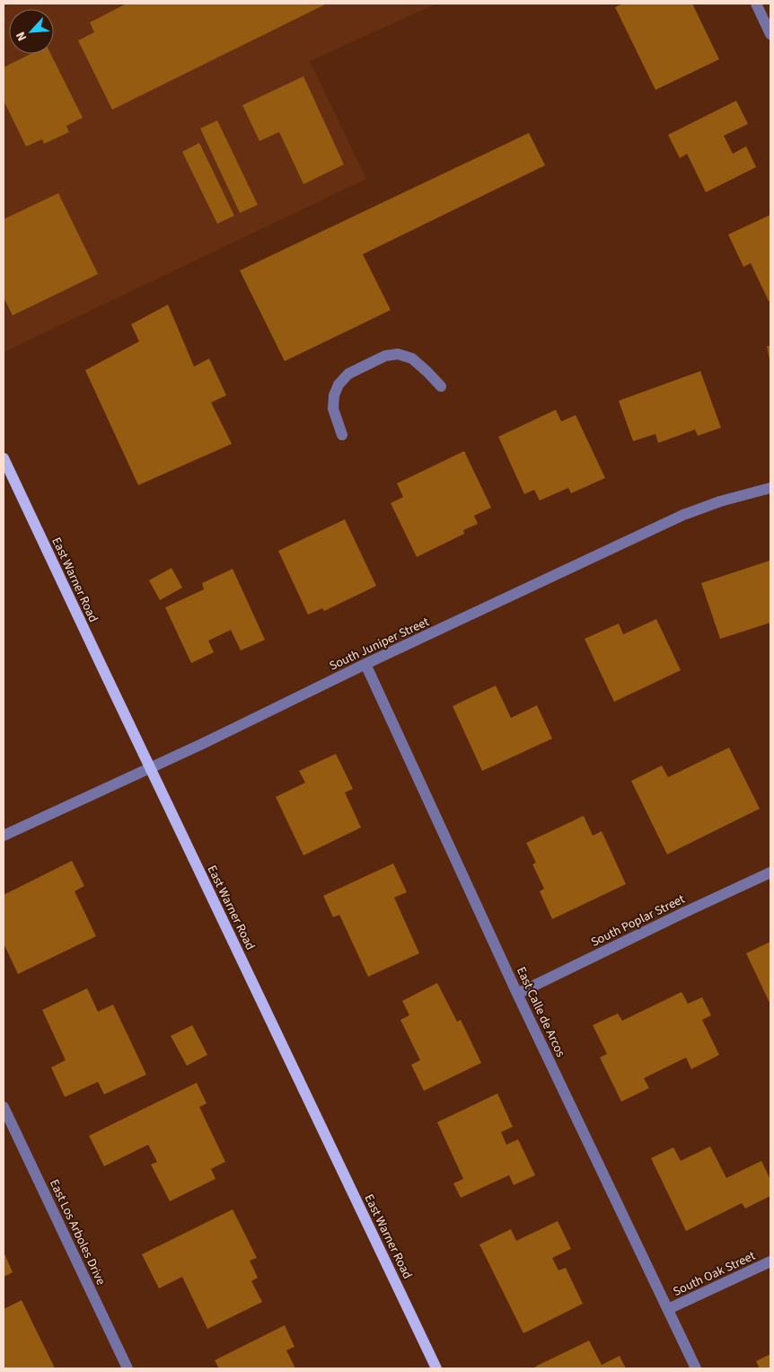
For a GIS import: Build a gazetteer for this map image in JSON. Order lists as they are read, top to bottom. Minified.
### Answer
{"streets":{"main road":["East Warner Road"],"street":["South Juniper Street","South Poplar Street","East Calle de Arcos","East Los Arboles Drive","South Oak Street"]},"crossings":[["East Warner Road","South Juniper Street"],["South Juniper Street","East Calle de Arcos"],["South Poplar Street","East Calle de Arcos"],["East Calle de Arcos","South Oak Street"]],"north":"bottom left"}
